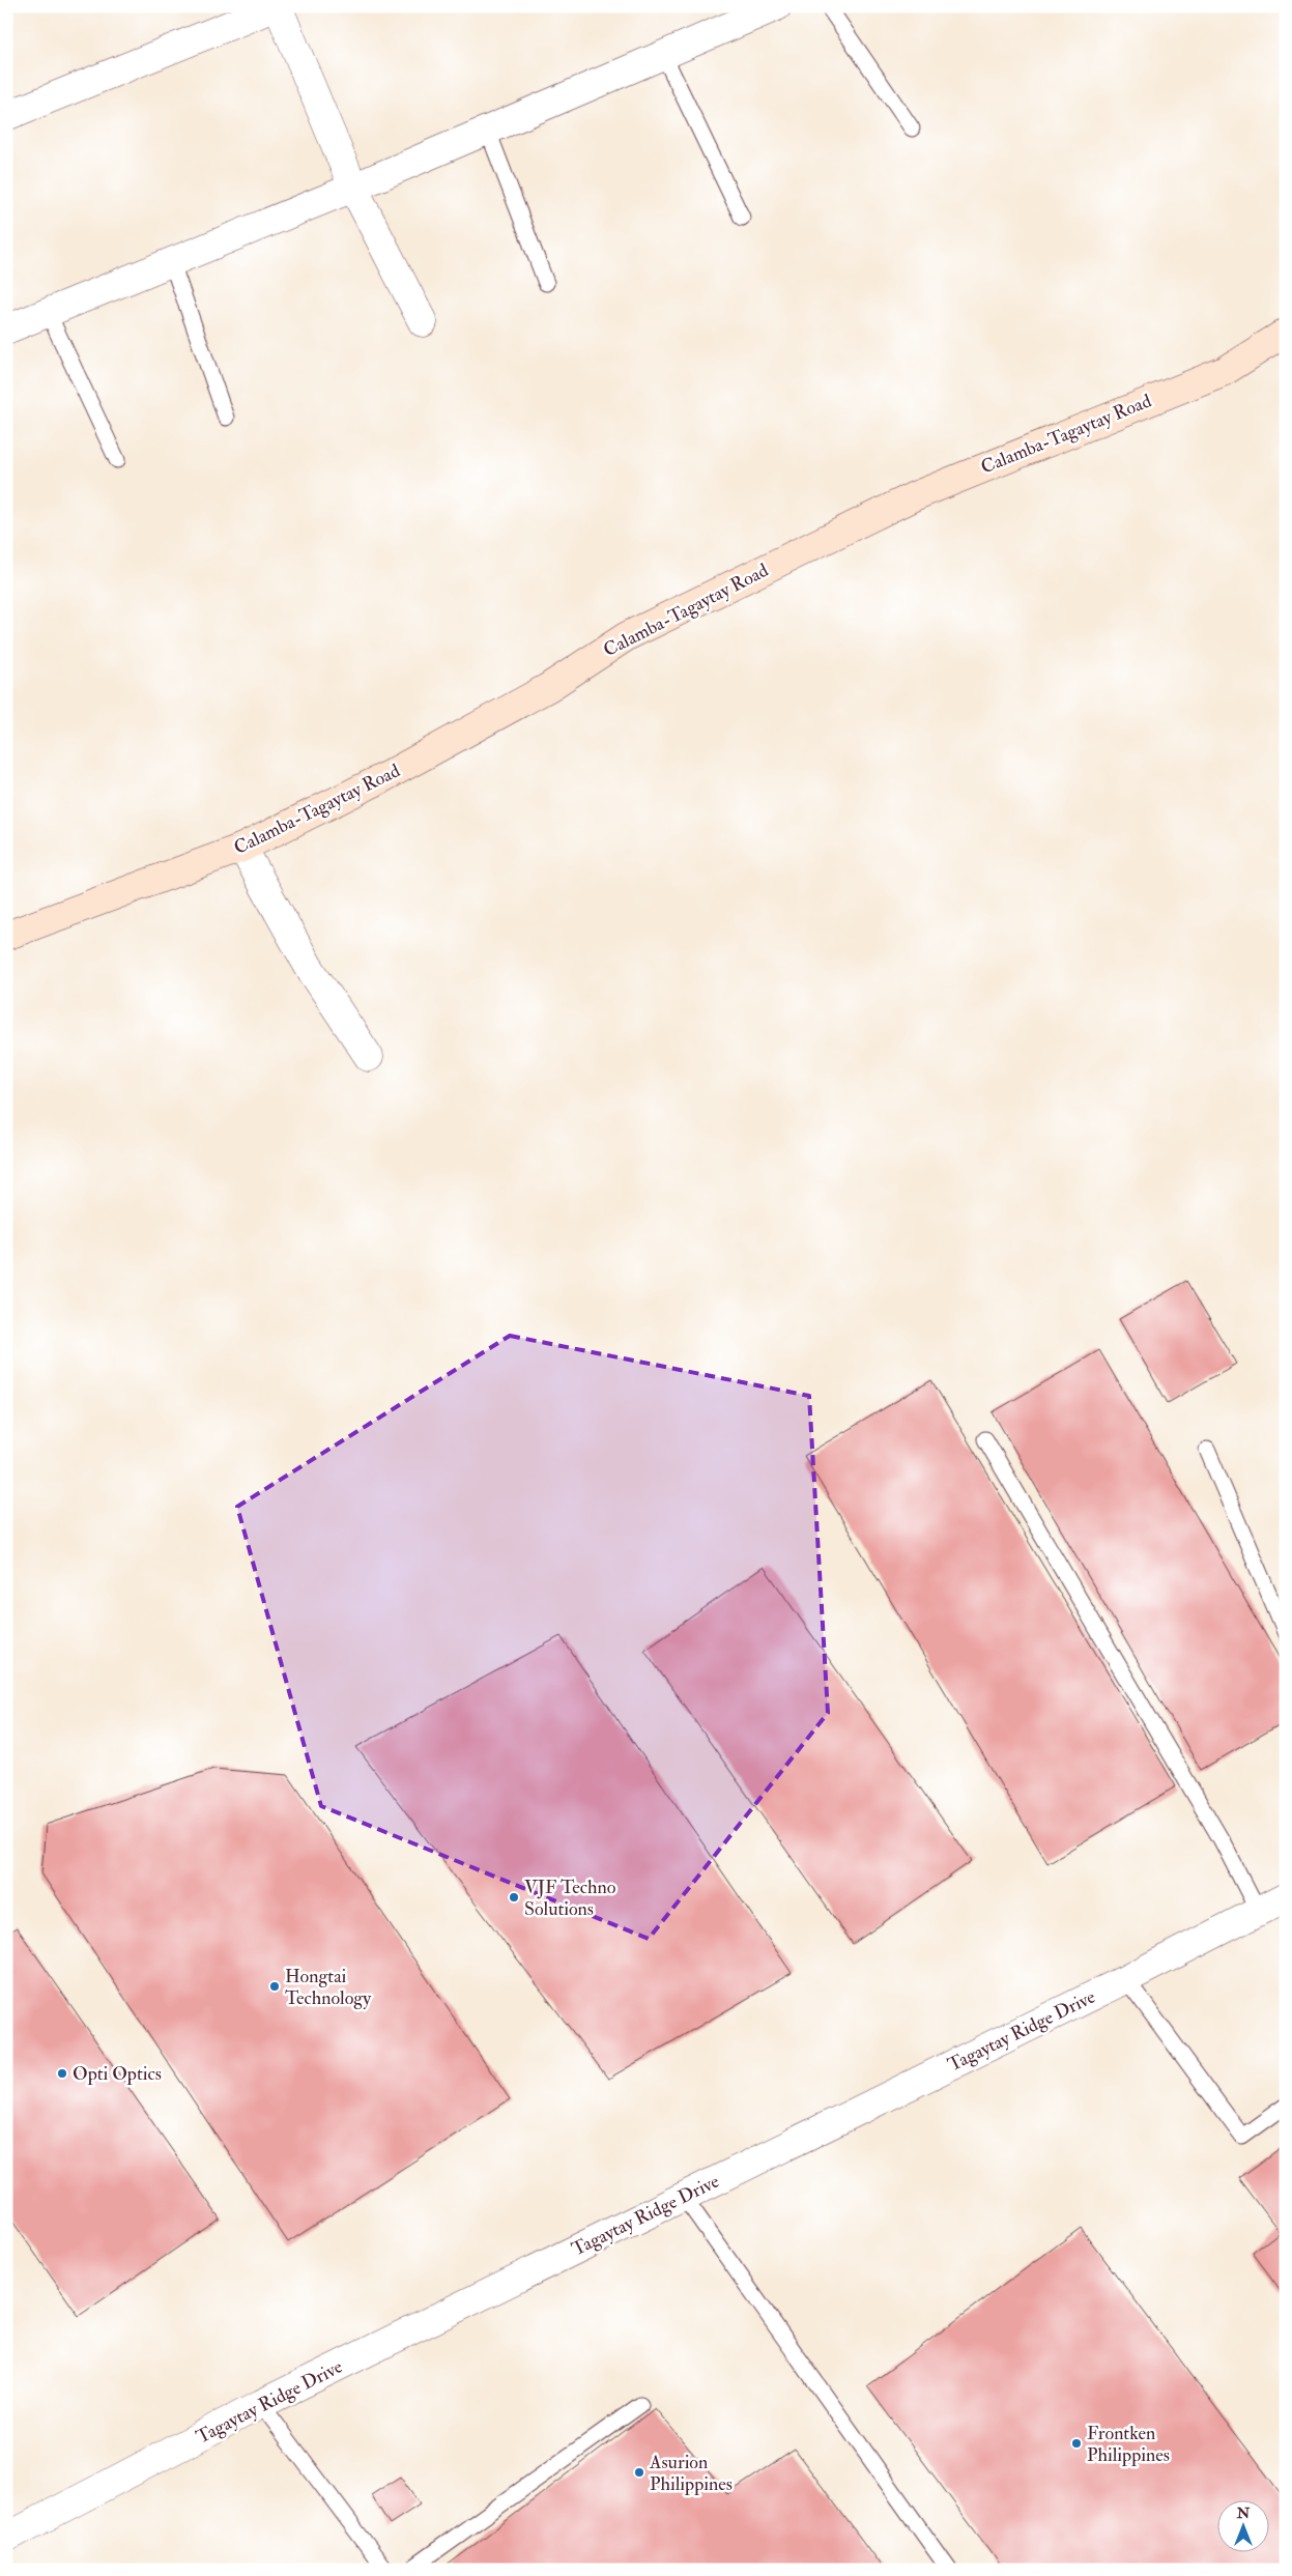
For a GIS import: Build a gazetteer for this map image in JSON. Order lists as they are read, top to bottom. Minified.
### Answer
{"streets":{"main road":["Calamba-Tagaytay Road"],"street":["Tagaytay Ridge Drive"]},"places":["VJF Techno Solutions","Hongtai Technology","Opti Optics","Frontken Philippines","Asurion Philippines"],"north":"top"}
